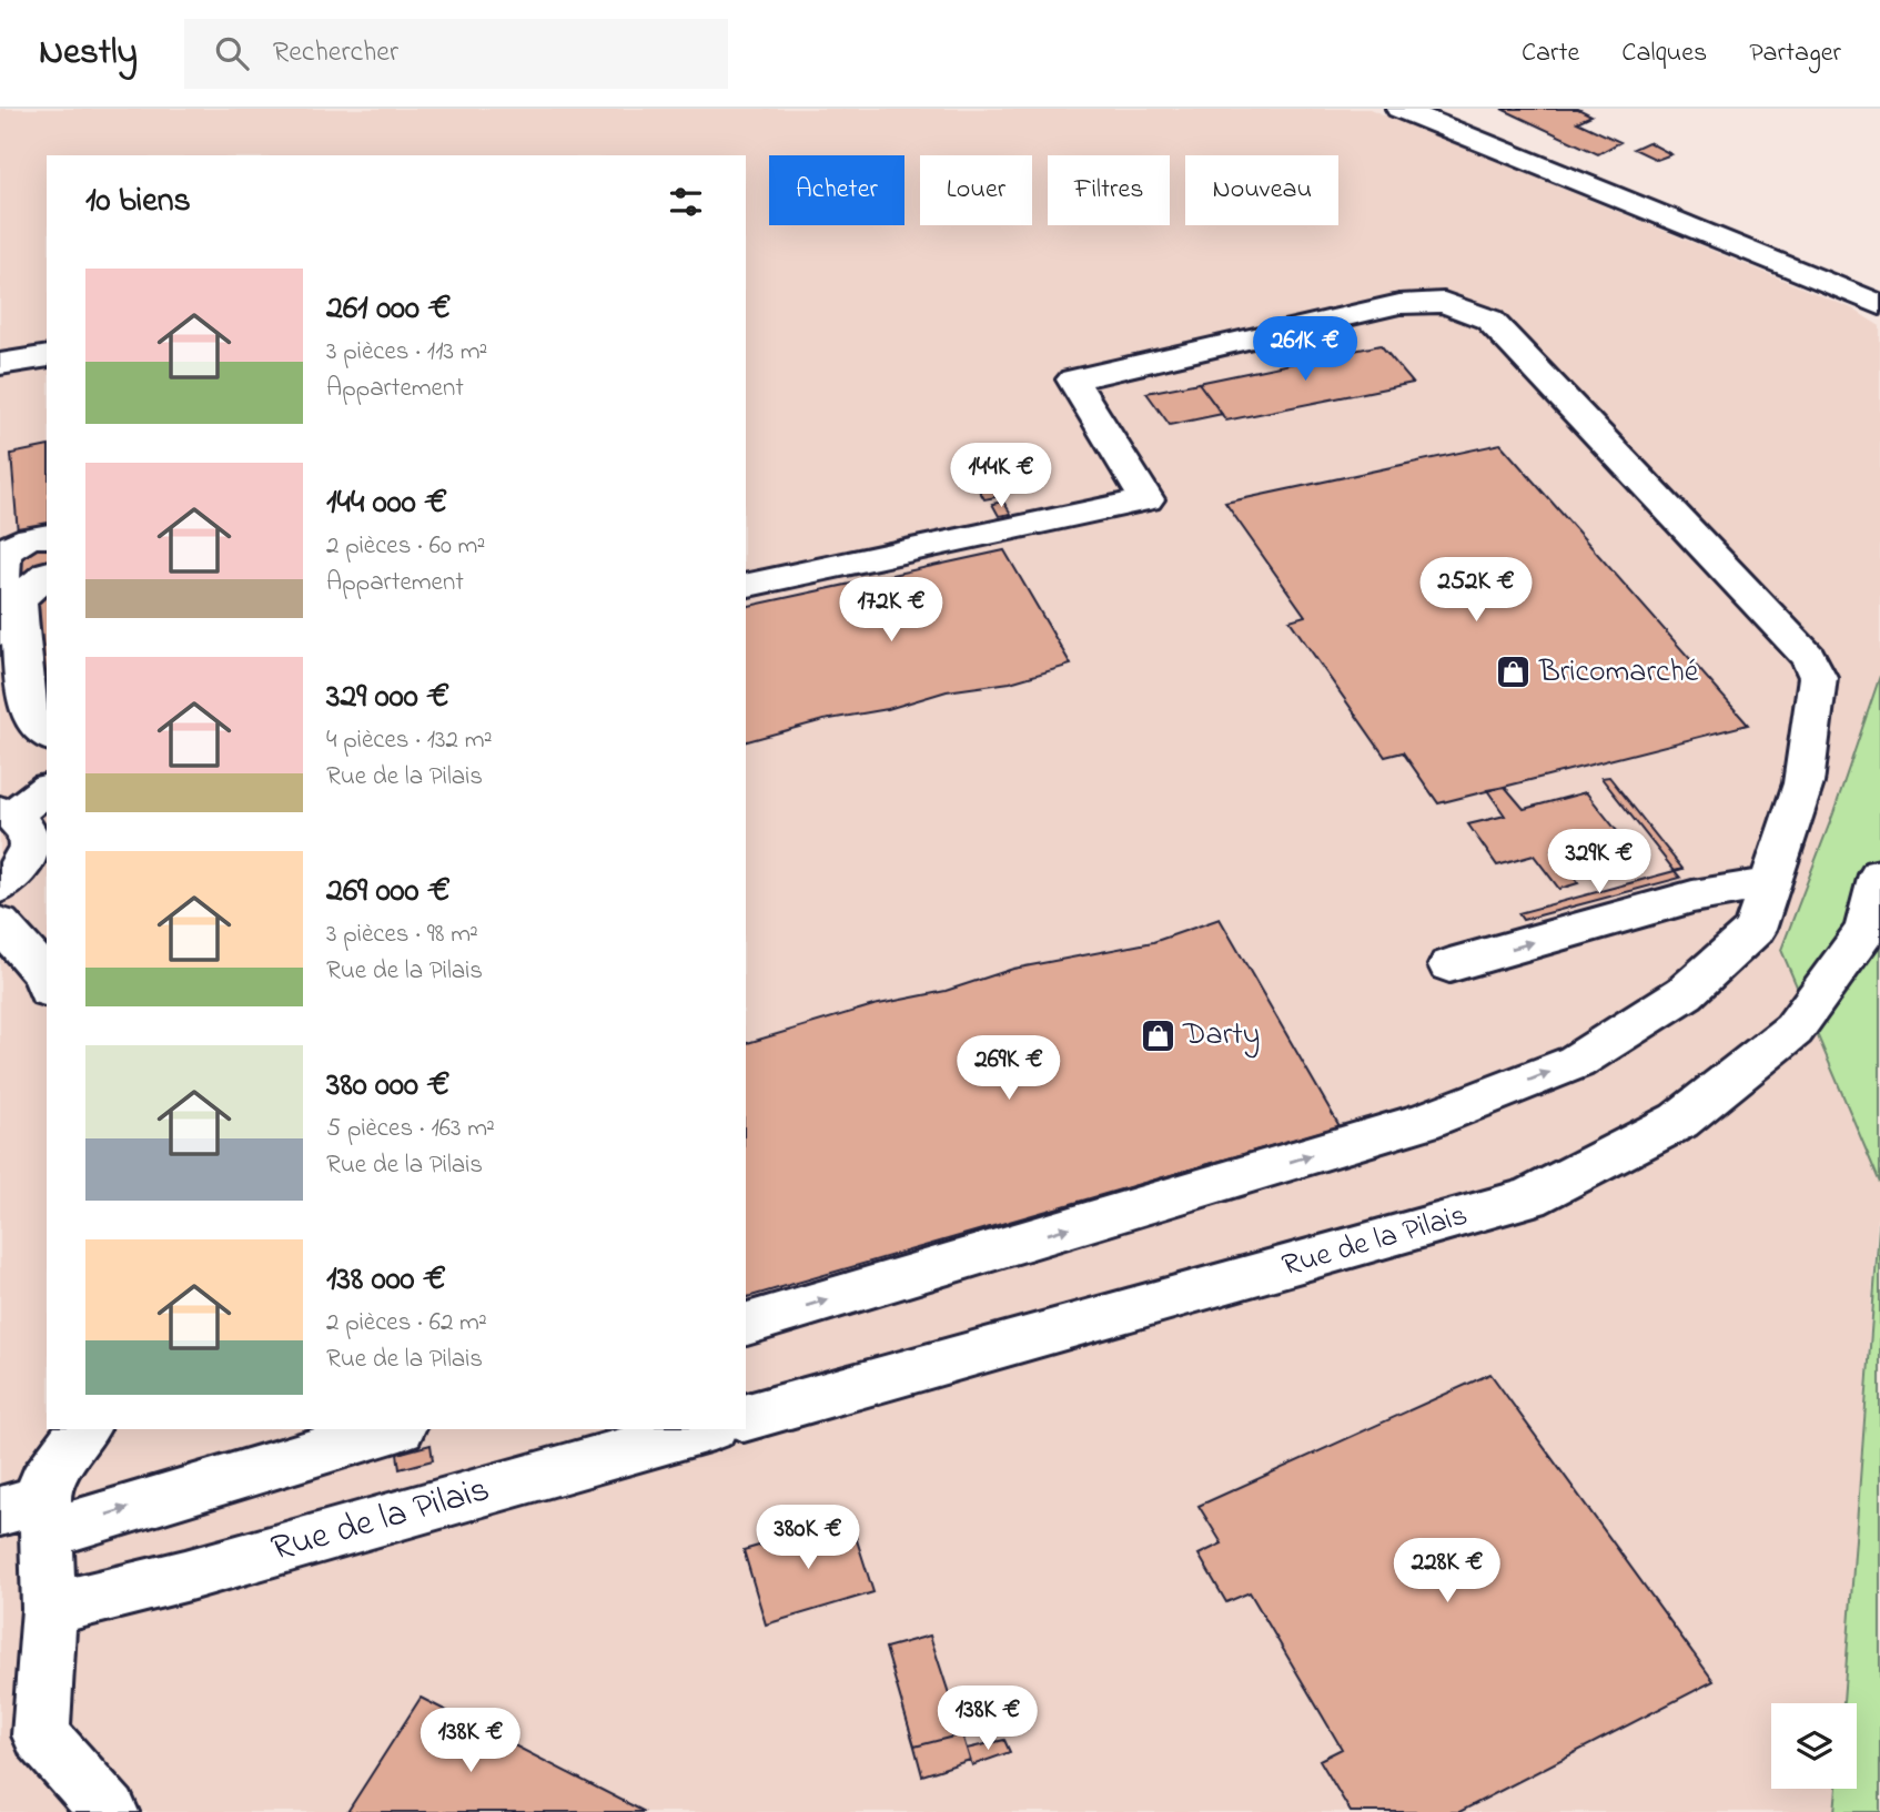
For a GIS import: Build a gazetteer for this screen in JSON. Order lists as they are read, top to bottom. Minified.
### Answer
{"streets":{"street":["Rue de la Pilais"]},"places":{"shop":["Bricomarché","Darty"]},"page":{"header":"Nestly","search":"Rechercher","nav":["Carte","Calques","Partager"],"chip":["Acheter","Louer","Filtres","Nouveau"],"heading":"10 biens","list":[{"name":"261 000 €","note":"3 pièces · 113 m² · Appartement"},{"name":"144 000 €","note":"2 pièces · 60 m² · Appartement"},{"name":"329 000 €","note":"4 pièces · 132 m² · Rue de la Pilais"},{"name":"269 000 €","note":"3 pièces · 98 m² · Rue de la Pilais"},{"name":"380 000 €","note":"5 pièces · 163 m² · Rue de la Pilais"},{"name":"138 000 €","note":"2 pièces · 62 m² · Rue de la Pilais"}],"price":["261K €","144K €","252K €","172K €","329K €","269K €","380K €","228K €","138K €","138K €"]}}
